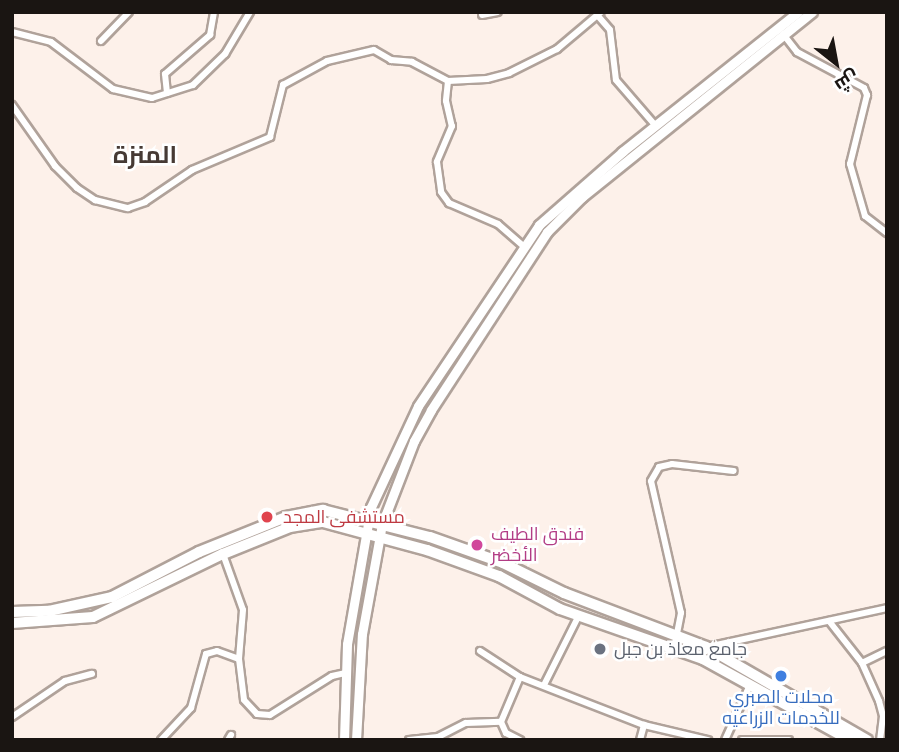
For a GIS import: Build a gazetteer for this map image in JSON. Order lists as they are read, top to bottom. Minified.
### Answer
{"districts":["المنزة"],"places":["مستشفى المجد","فندق الطيف الأخضر","جامع معاذ بن جبل","محلات الصبري للخدمات الزراعيه"],"north":"bottom right"}
